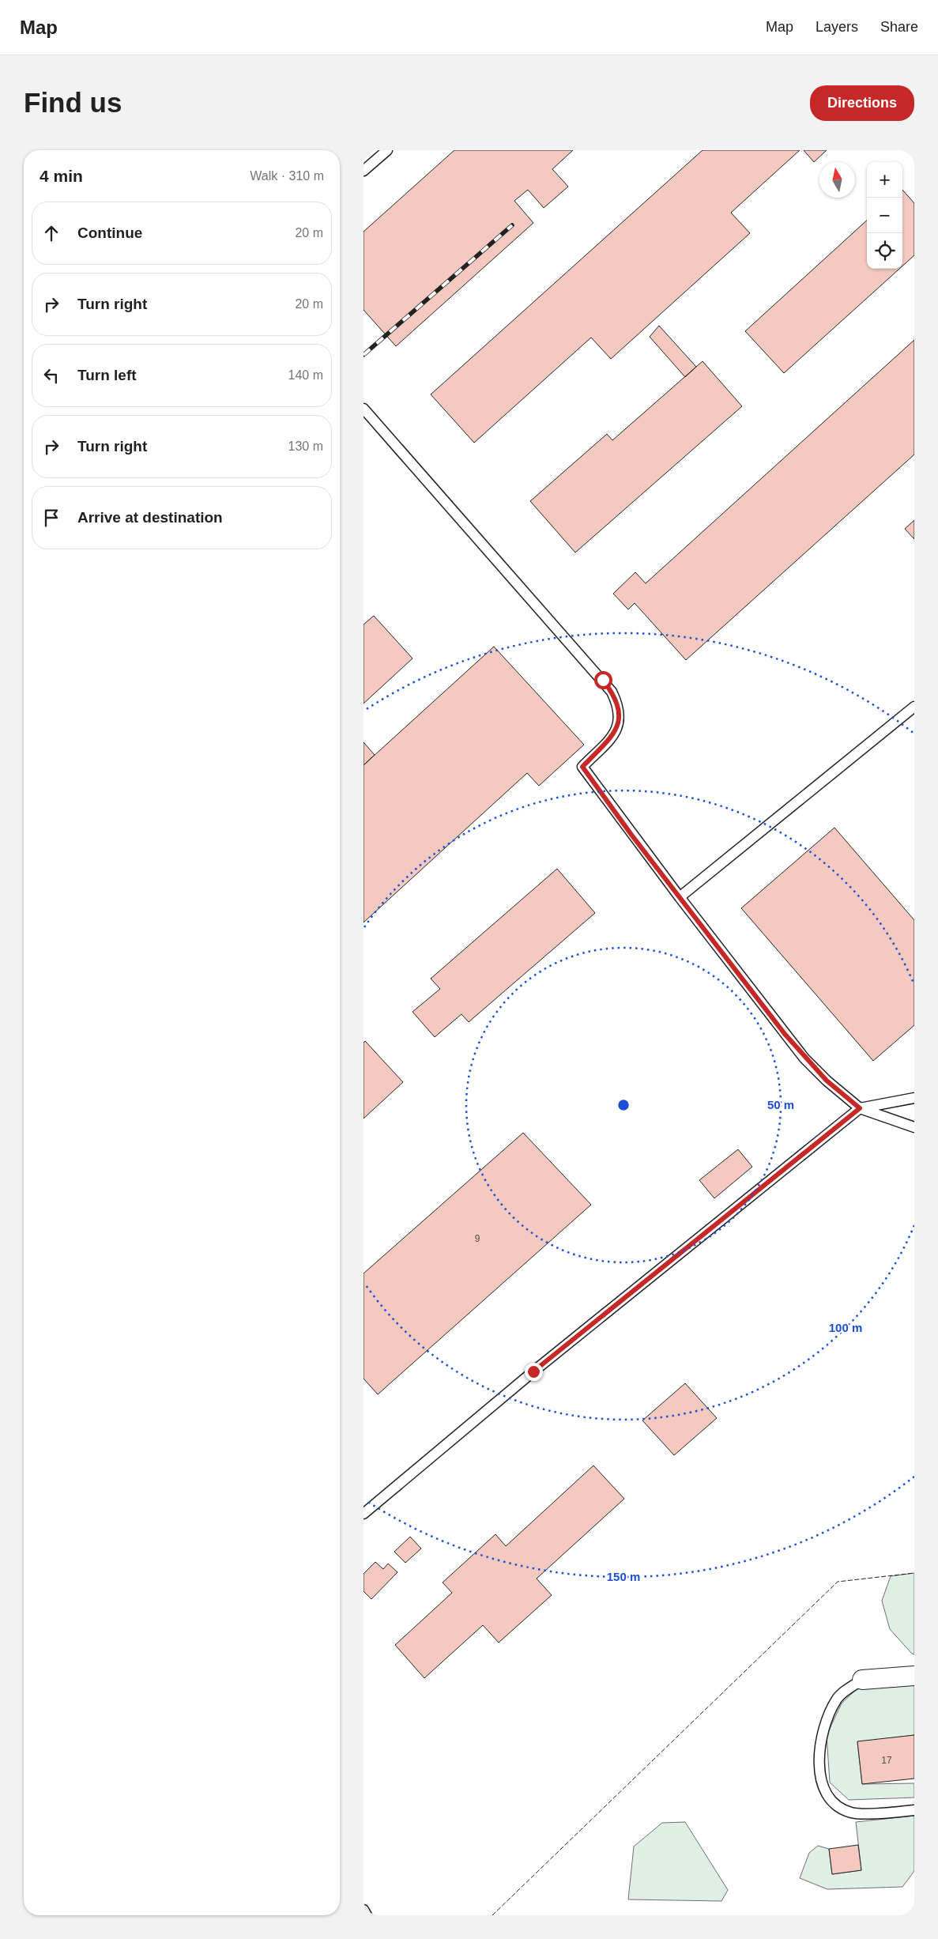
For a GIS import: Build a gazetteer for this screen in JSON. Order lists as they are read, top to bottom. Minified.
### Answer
{"house_numbers":["9","17"],"north":"top","page":{"header":"Map","nav":["Map","Layers","Share"],"buttons":"Directions","title":"Find us","heading":["4 min","Walk · 310 m"],"map_buttons":["+","−"],"list":[["Continue","20 m"],["Turn right","20 m"],["Turn left","140 m"],["Turn right","130 m"],"Arrive at destination"]},"rings":["50 m","100 m","150 m"]}
